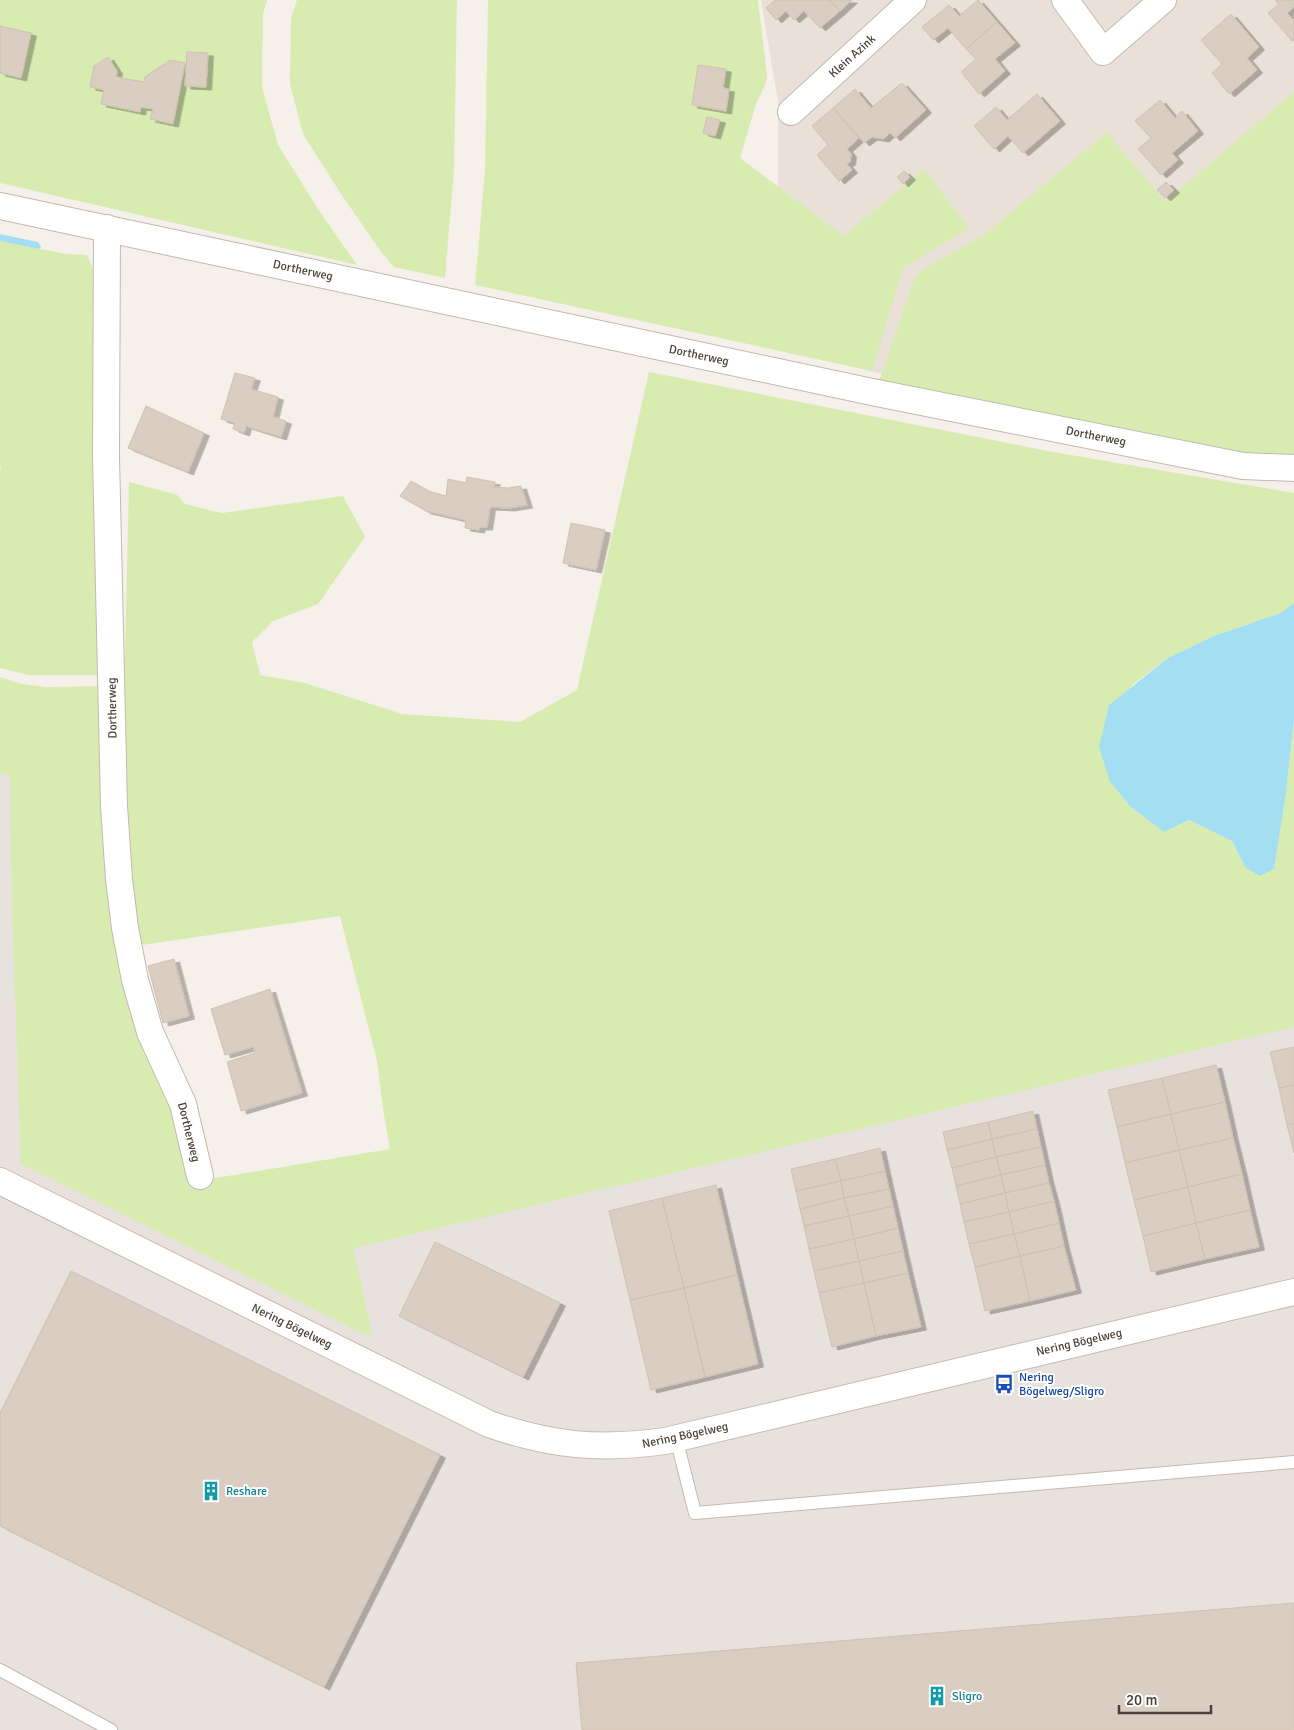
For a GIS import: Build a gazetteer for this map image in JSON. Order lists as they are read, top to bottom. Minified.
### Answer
{"streets":{"street":["Klein Azink","Dortherweg","Nering Bögelweg"]},"places":{"bus stop":["Nering Bögelweg/Sligro"],"building":["Reshare","Sligro"]},"scale_bar":"20 m"}
